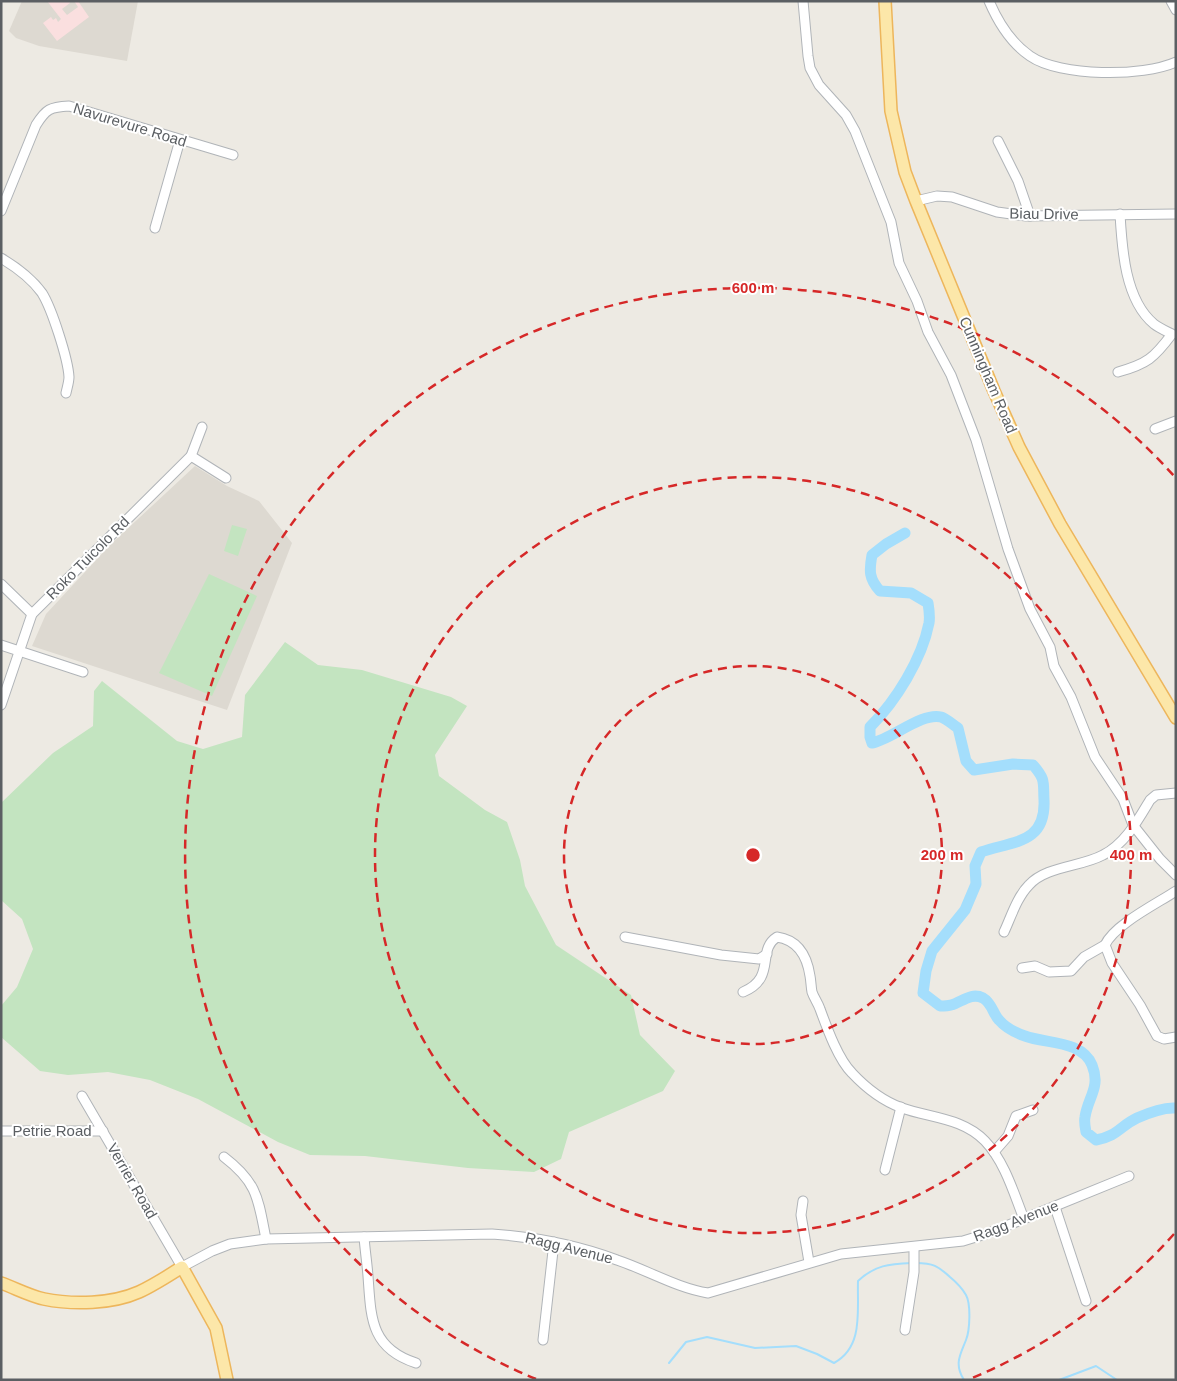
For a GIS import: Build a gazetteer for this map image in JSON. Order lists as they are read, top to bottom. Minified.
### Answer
{"streets":{"main road":["Cunningham Road","Ragg Avenue"],"street":["Navurevure Road","Biau Drive","Roko Tuicolo Rd","Petrie Road","Verrier Road"]},"crossings":[["Biau Drive","Cunningham Road"],["Petrie Road","Verrier Road"],["Verrier Road","Ragg Avenue"]],"rings":["600 m","200 m","400 m"]}
